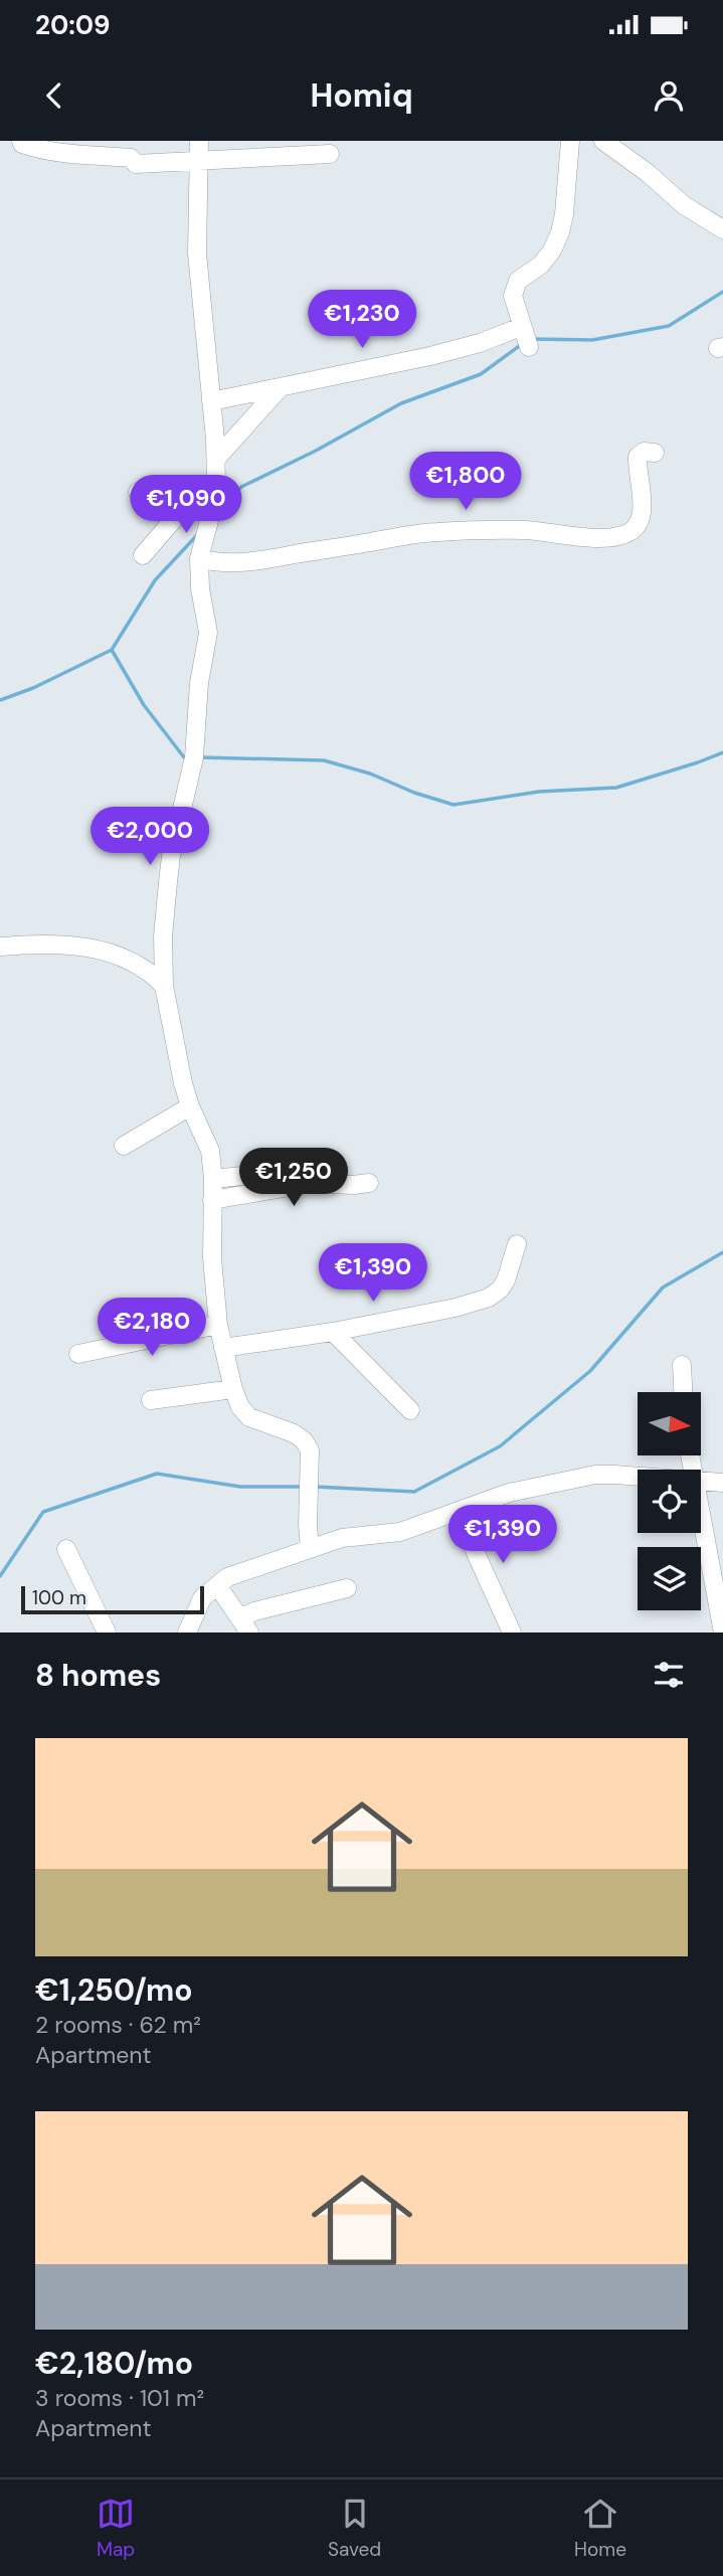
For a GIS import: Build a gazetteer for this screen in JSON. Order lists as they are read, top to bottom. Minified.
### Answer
{"scale_bar":"100 m","north":"right","page":{"status":"20:09","header":"Homiq","price":["€1,230","€1,800","€1,090","€2,000","€1,250","€1,390","€2,180","€1,390"],"scale":"100 m","heading":"8 homes","list":[{"name":"€1,250/mo","note":"2 rooms · 62 m² · Apartment"},{"name":"€2,180/mo","note":"3 rooms · 101 m² · Apartment"}],"tabs":["Map","Saved","Home"]}}
